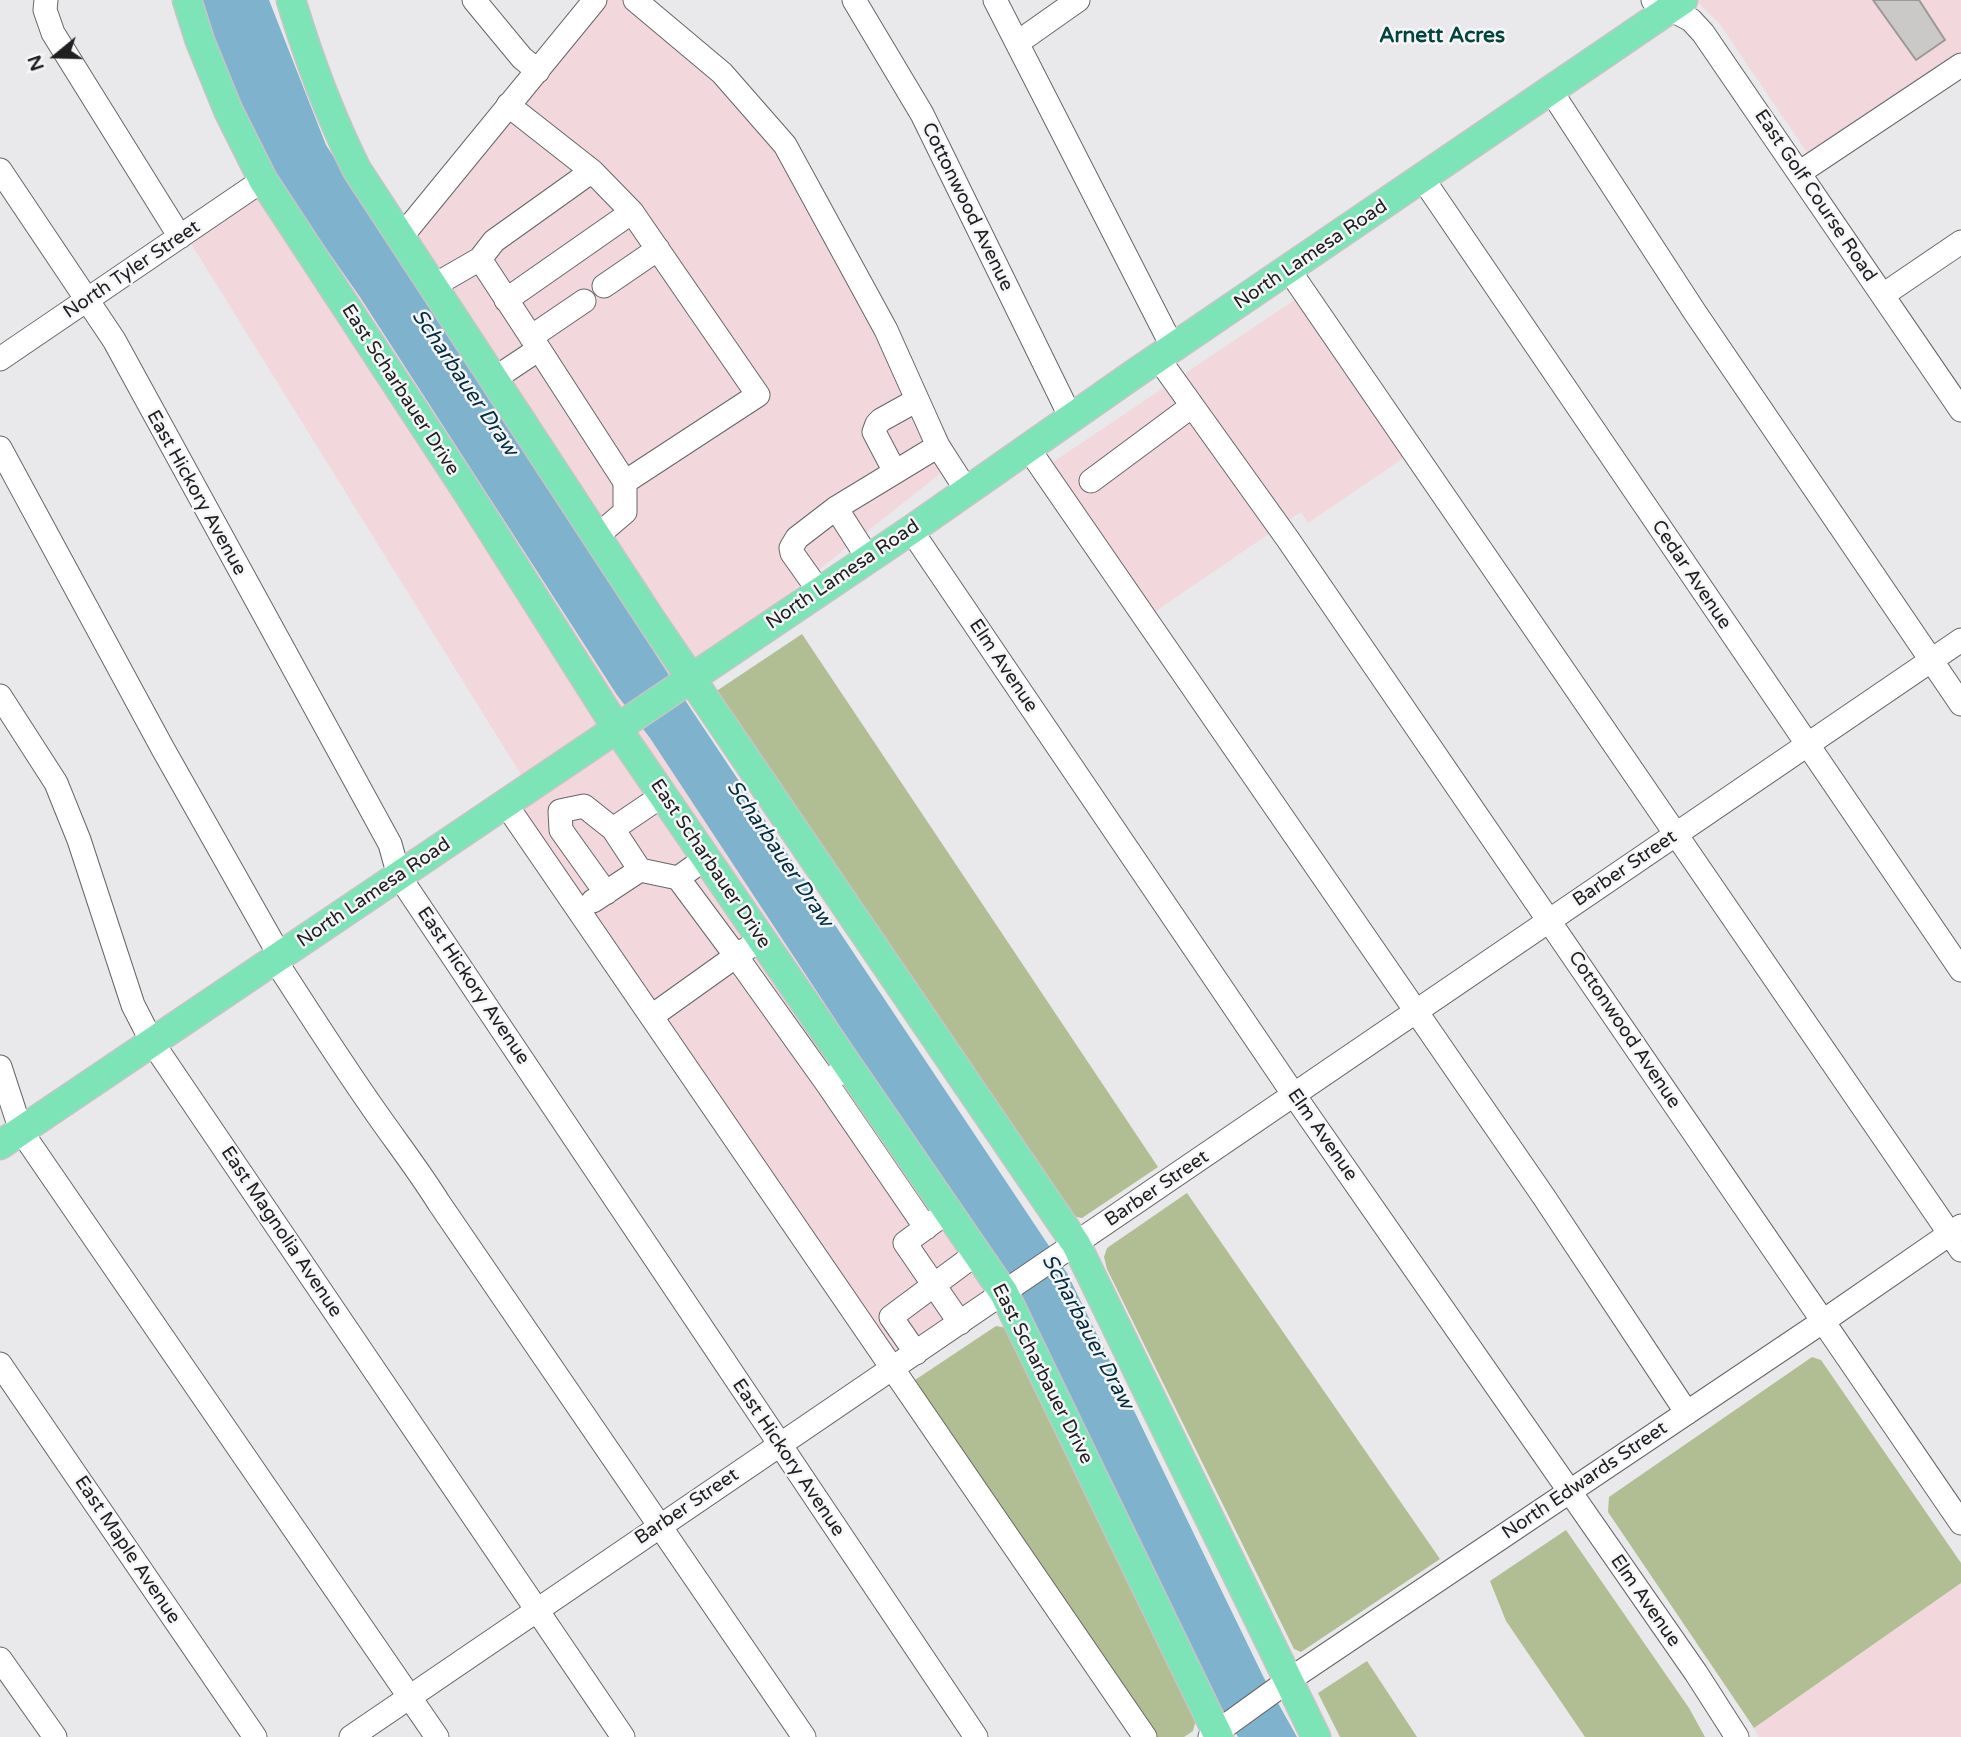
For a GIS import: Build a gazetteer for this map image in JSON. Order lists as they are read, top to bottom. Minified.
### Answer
{"streets":{"main road":["North Lamesa Road","East Scharbauer Drive"],"street":["East Golf Course Road","Cottonwood Avenue","North Tyler Street","East Hickory Avenue","Cedar Avenue","Elm Avenue","Barber Street","East Magnolia Avenue","North Edwards Street","East Maple Avenue"]},"crossings":[["East Golf Course Road","North Lamesa Road"],["Cottonwood Avenue","North Lamesa Road"],["Cottonwood Avenue","Barber Street"],["Cottonwood Avenue","North Edwards Street"],["North Lamesa Road","East Scharbauer Drive"],["North Lamesa Road","East Hickory Avenue"],["North Lamesa Road","Cedar Avenue"],["North Lamesa Road","Elm Avenue"],["North Lamesa Road","East Magnolia Avenue"],["North Tyler Street","East Scharbauer Drive"],["North Tyler Street","East Hickory Avenue"],["East Scharbauer Drive","Barber Street"],["East Scharbauer Drive","North Edwards Street"],["East Hickory Avenue","Barber Street"],["Cedar Avenue","Barber Street"],["Elm Avenue","Barber Street"],["Elm Avenue","North Edwards Street"],["Barber Street","East Magnolia Avenue"]],"districts":["Arnett Acres"],"water":["Scharbauer Draw"],"north":"left"}
